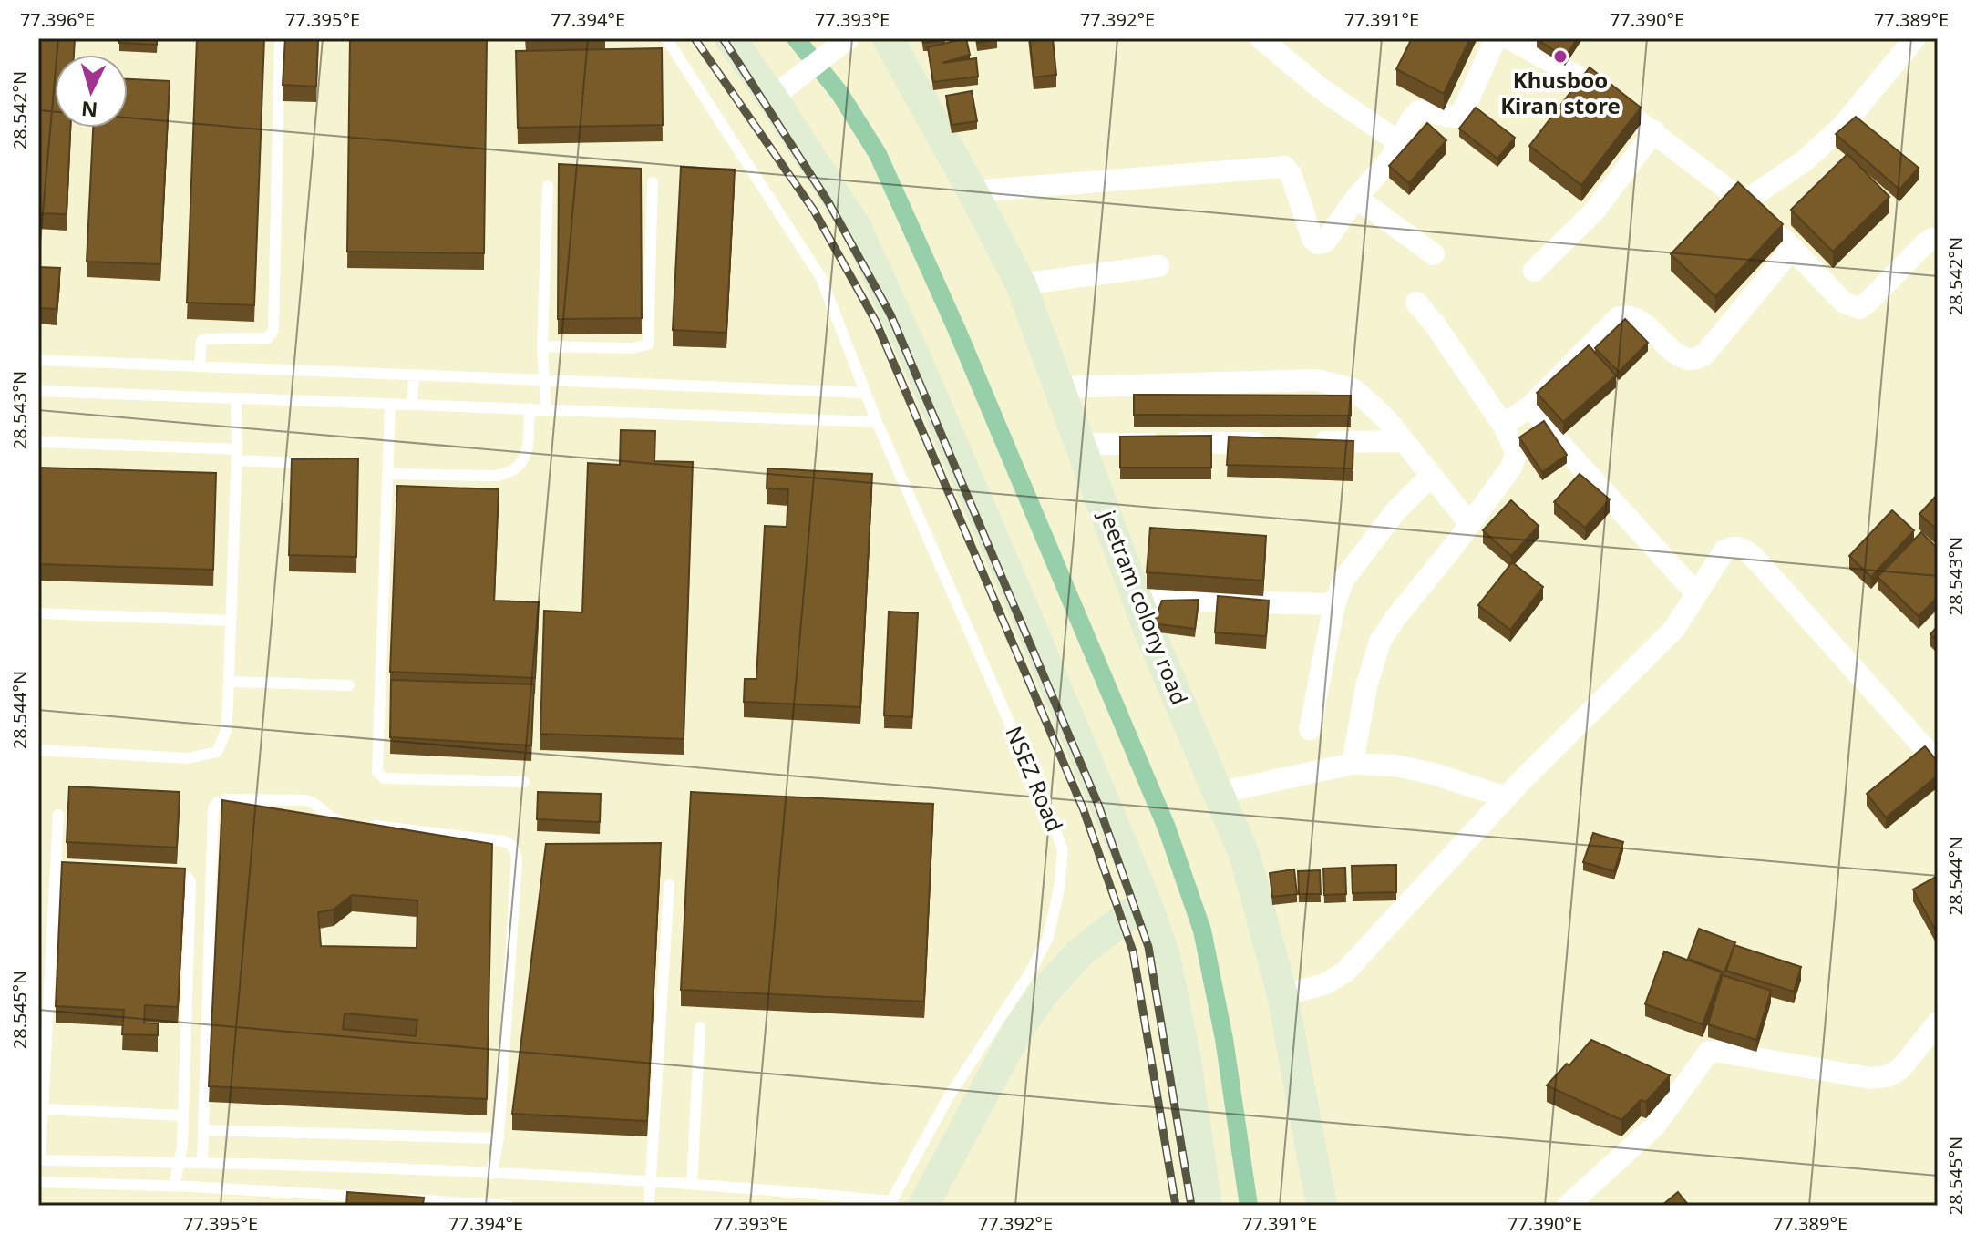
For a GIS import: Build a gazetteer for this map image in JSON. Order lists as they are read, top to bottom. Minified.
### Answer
{"streets":{"street":["jeetram colony road"],"lane":["NSEZ Road"]},"places":["Khusboo Kiran store"],"north":"bottom","coordinates":["77.396°E","77.395°E","77.394°E","77.393°E","77.392°E","77.391°E","77.390°E","77.389°E","28.542°N","28.543°N","28.544°N","28.545°N"]}
